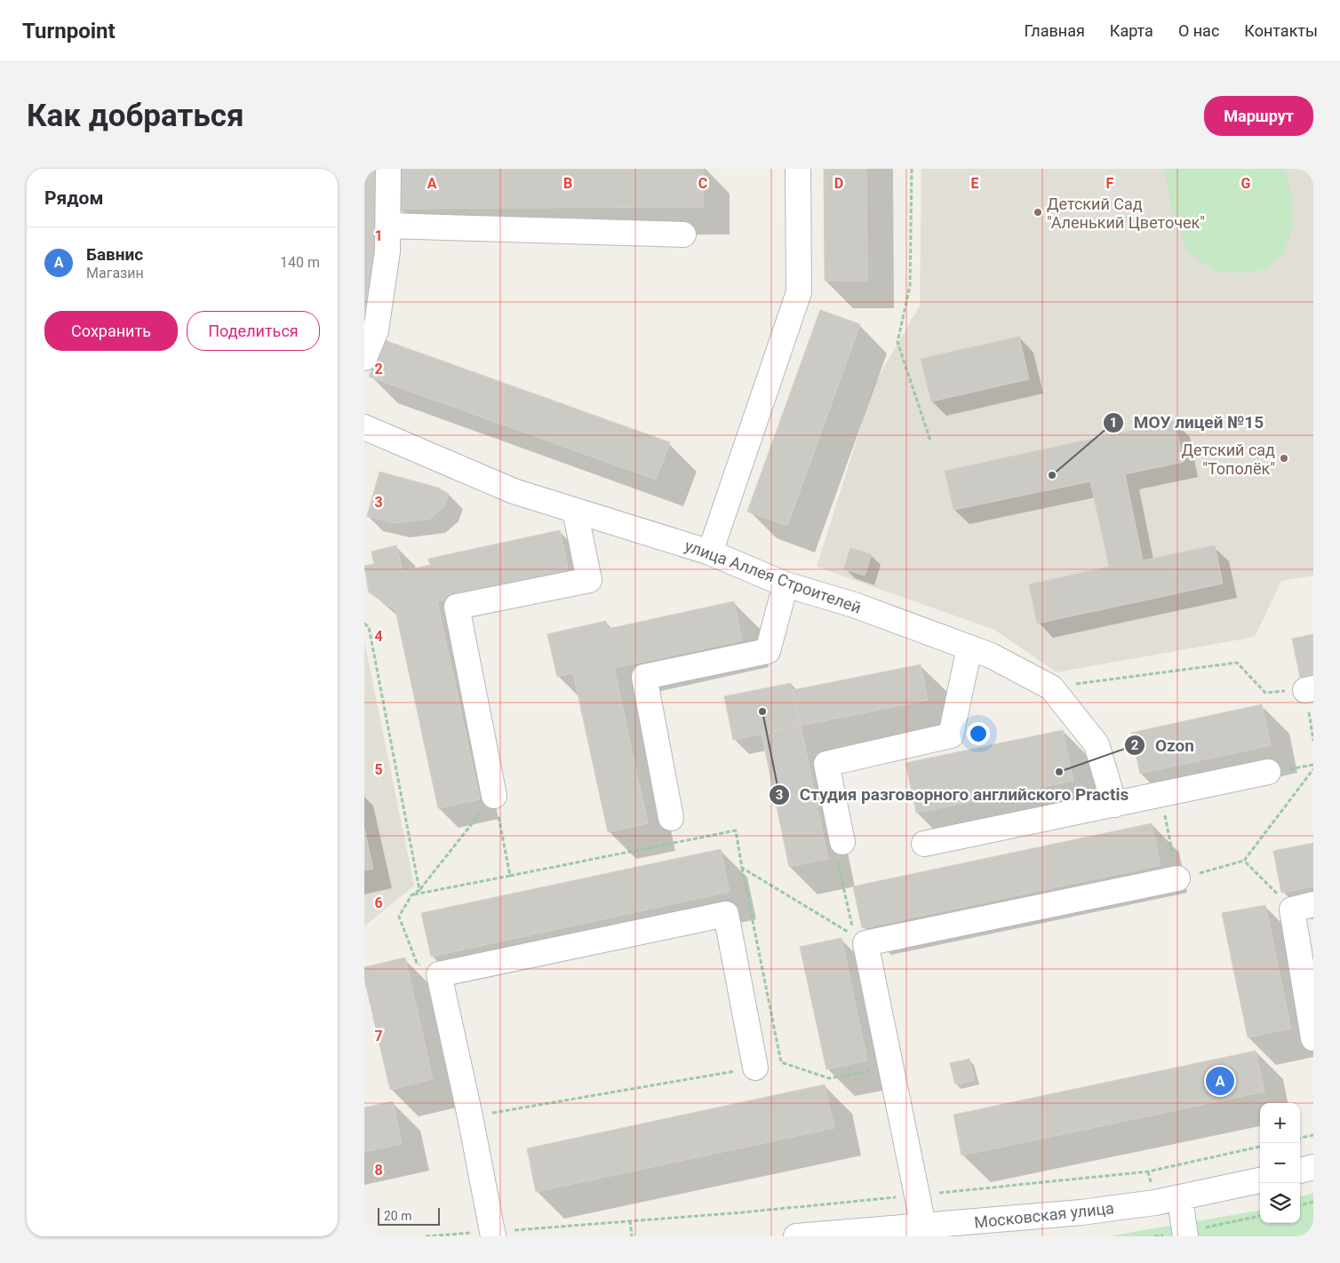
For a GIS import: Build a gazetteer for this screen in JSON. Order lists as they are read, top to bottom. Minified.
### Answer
{"streets":{"street":["улица Аллея Строителей","Московская улица"]},"places":["Детский Сад \"Аленький Цветочек\"","Детский сад \"Тополёк\"","МОУ лицей №15","Студия разговорного английского Practis","Ozon"],"scale_bar":"20 m","page":{"header":"Turnpoint","nav":["Главная","Карта","О нас","Контакты"],"buttons":["Маршрут",["Сохранить","Поделиться"]],"title":"Как добраться","heading":"Рядом","list":[{"mark":"A","name":"Бавнис","note":"Магазин","value":"140 m"}],"pins":"A","map_buttons":["+","−"],"scale":"20 m"},"grid":{"columns":["A","B","C","D","E","F","G"],"rows":["1","2","3","4","5","6","7","8"]}}
